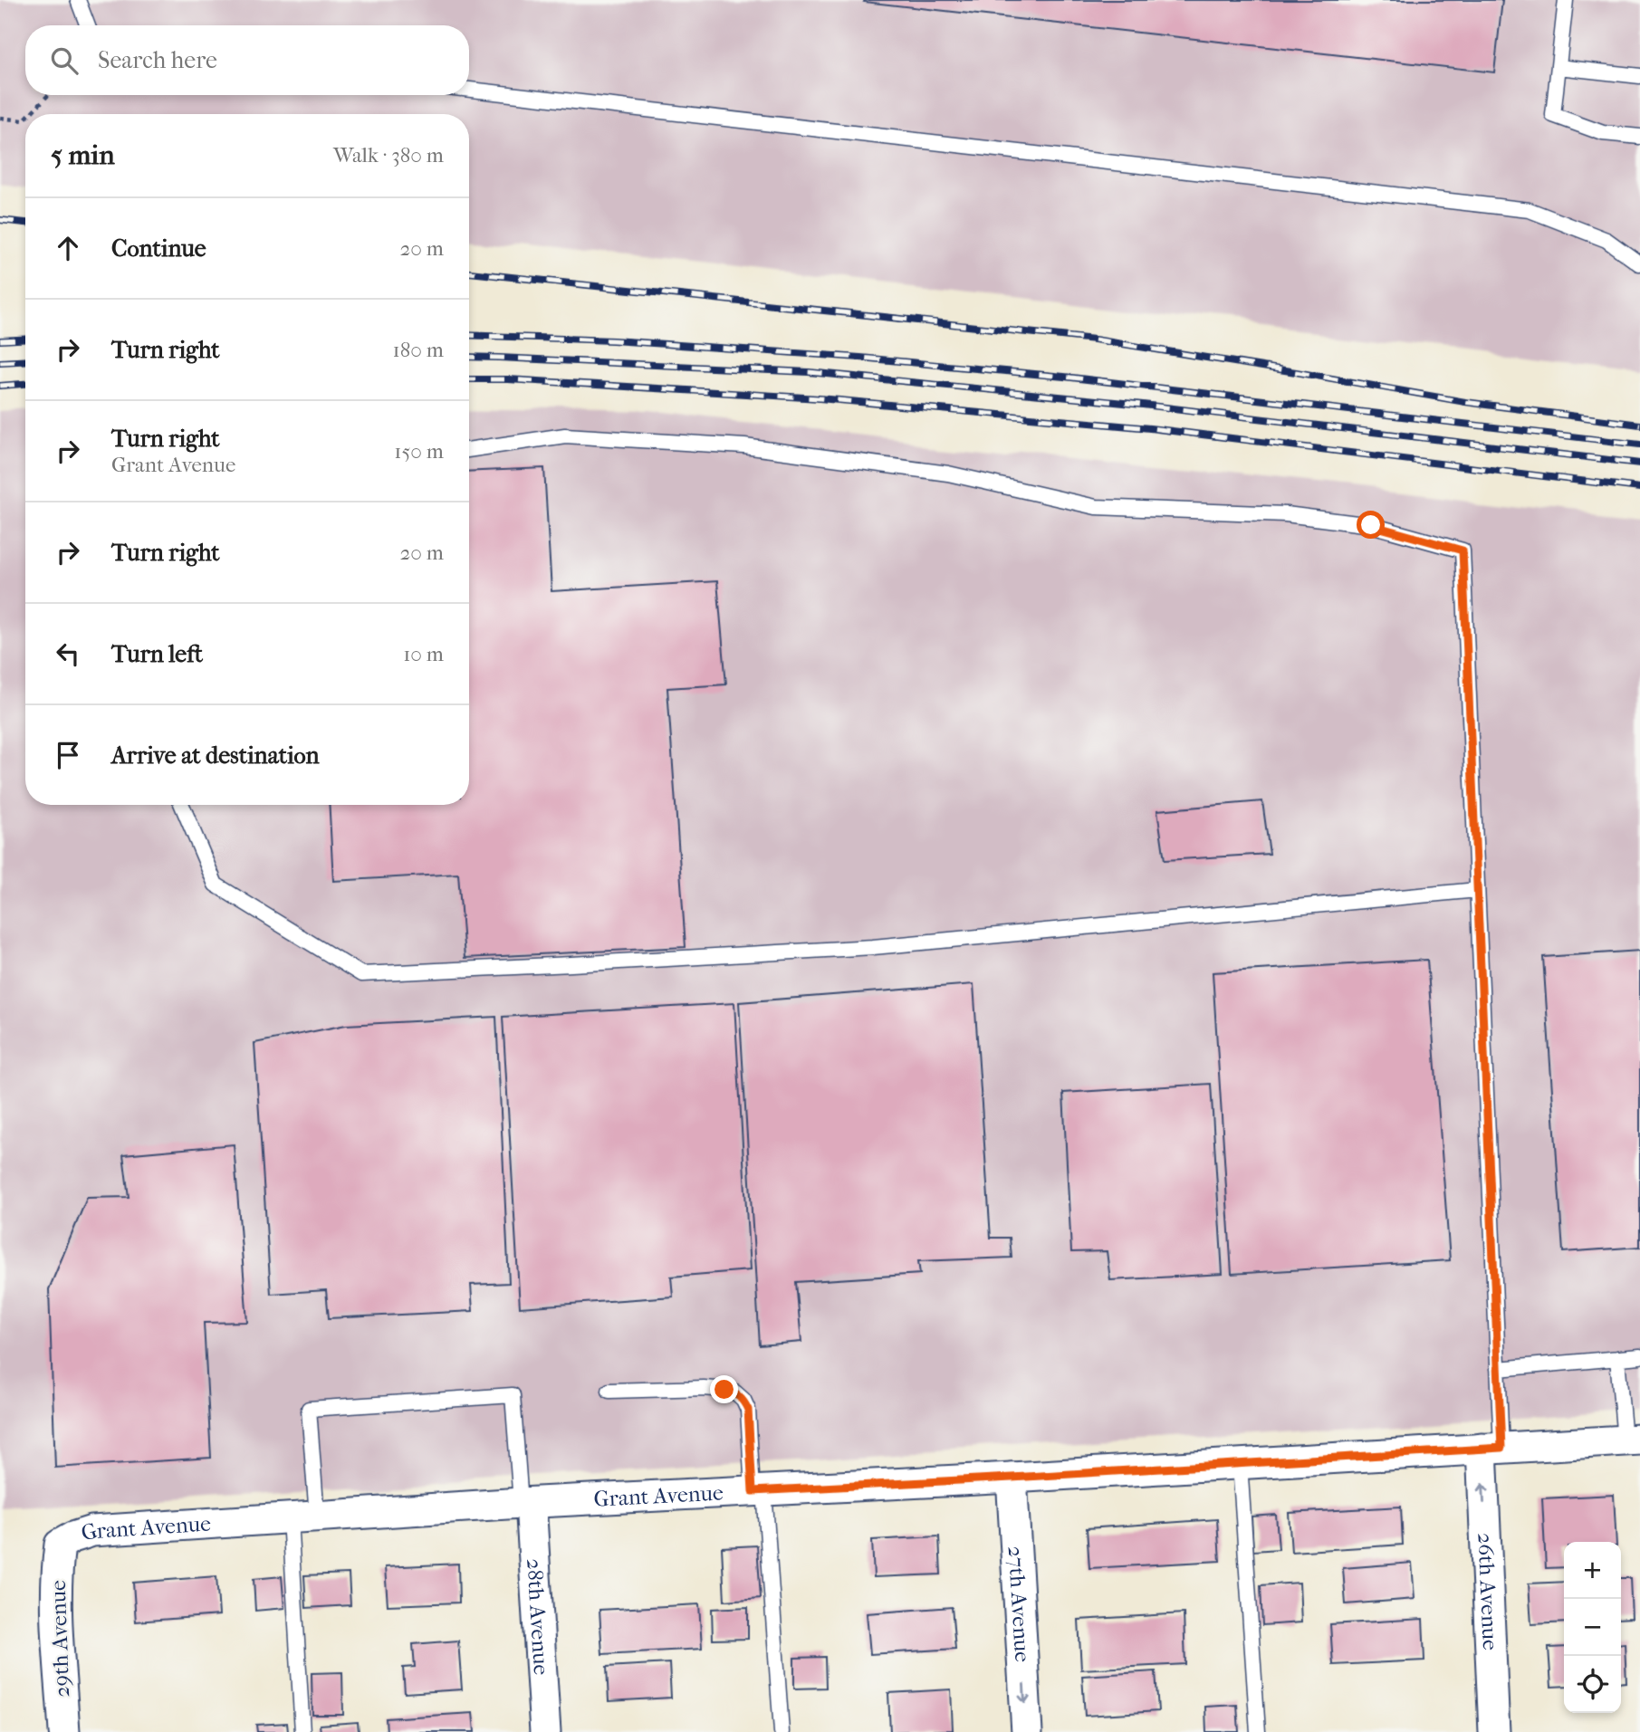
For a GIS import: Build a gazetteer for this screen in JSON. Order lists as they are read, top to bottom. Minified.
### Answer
{"streets":{"street":["Grant Avenue","26th Avenue","27th Avenue","28th Avenue","29th Avenue"]},"crossings":[["Grant Avenue","26th Avenue"],["Grant Avenue","27th Avenue"],["Grant Avenue","28th Avenue"],["Grant Avenue","29th Avenue"]],"one_way":["26th Avenue","27th Avenue"],"page":{"search":"Search here","heading":["5 min","Walk · 380 m"],"list":[["Continue","20 m"],["Turn right","180 m"],["Turn right","Grant Avenue","150 m"],["Turn right","20 m"],["Turn left","10 m"],"Arrive at destination"],"map_buttons":["+","−"]}}
